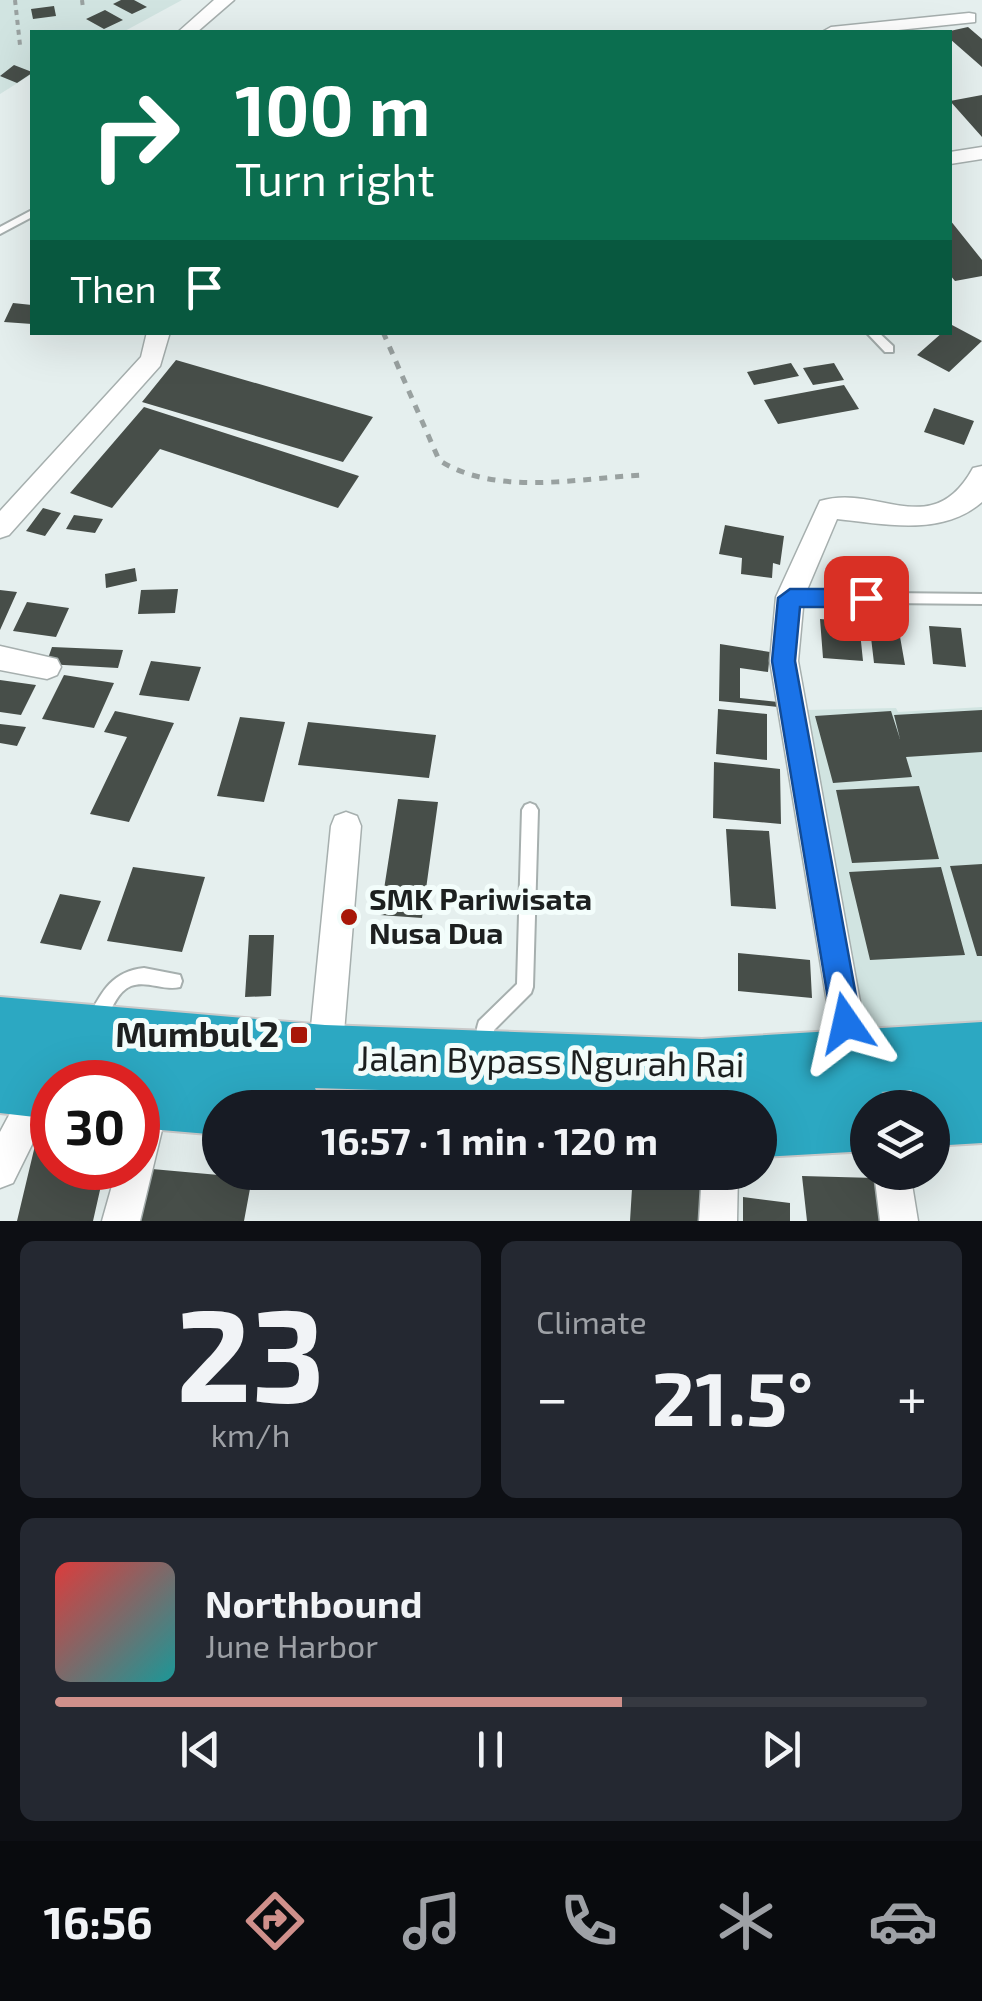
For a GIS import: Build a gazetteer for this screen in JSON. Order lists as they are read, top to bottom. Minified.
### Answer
{"streets":{"highway":["Jalan Bypass Ngurah Rai"]},"places":{"other":["SMK Pariwisata Nusa Dua"],"transit":["Mumbul 2"]},"page":{"turn":["100 m","Turn right"],"then":"Then","limit":"30","trip":"16:57 · 1 min · 120 m","tile":[["23","km/h"],"Climate"],"heat":["−","21.5°","+"],"song":["Northbound","June Harbor"],"tabs":"16:56"}}
